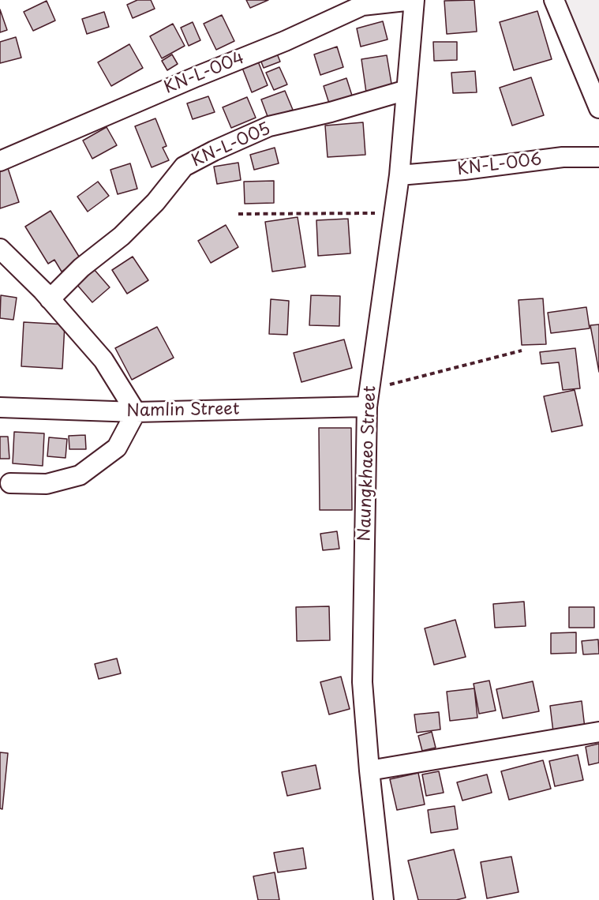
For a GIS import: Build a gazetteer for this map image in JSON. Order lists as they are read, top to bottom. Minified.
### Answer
{"streets":{"street":["KN-L-004","KN-L-005","KN-L-006","Namlin Street","Naungkhaeo Street"]},"crossings":[["KN-L-004","Naungkhaeo Street"],["KN-L-005","Naungkhaeo Street"],["KN-L-006","Naungkhaeo Street"],["Namlin Street","Naungkhaeo Street"]]}
